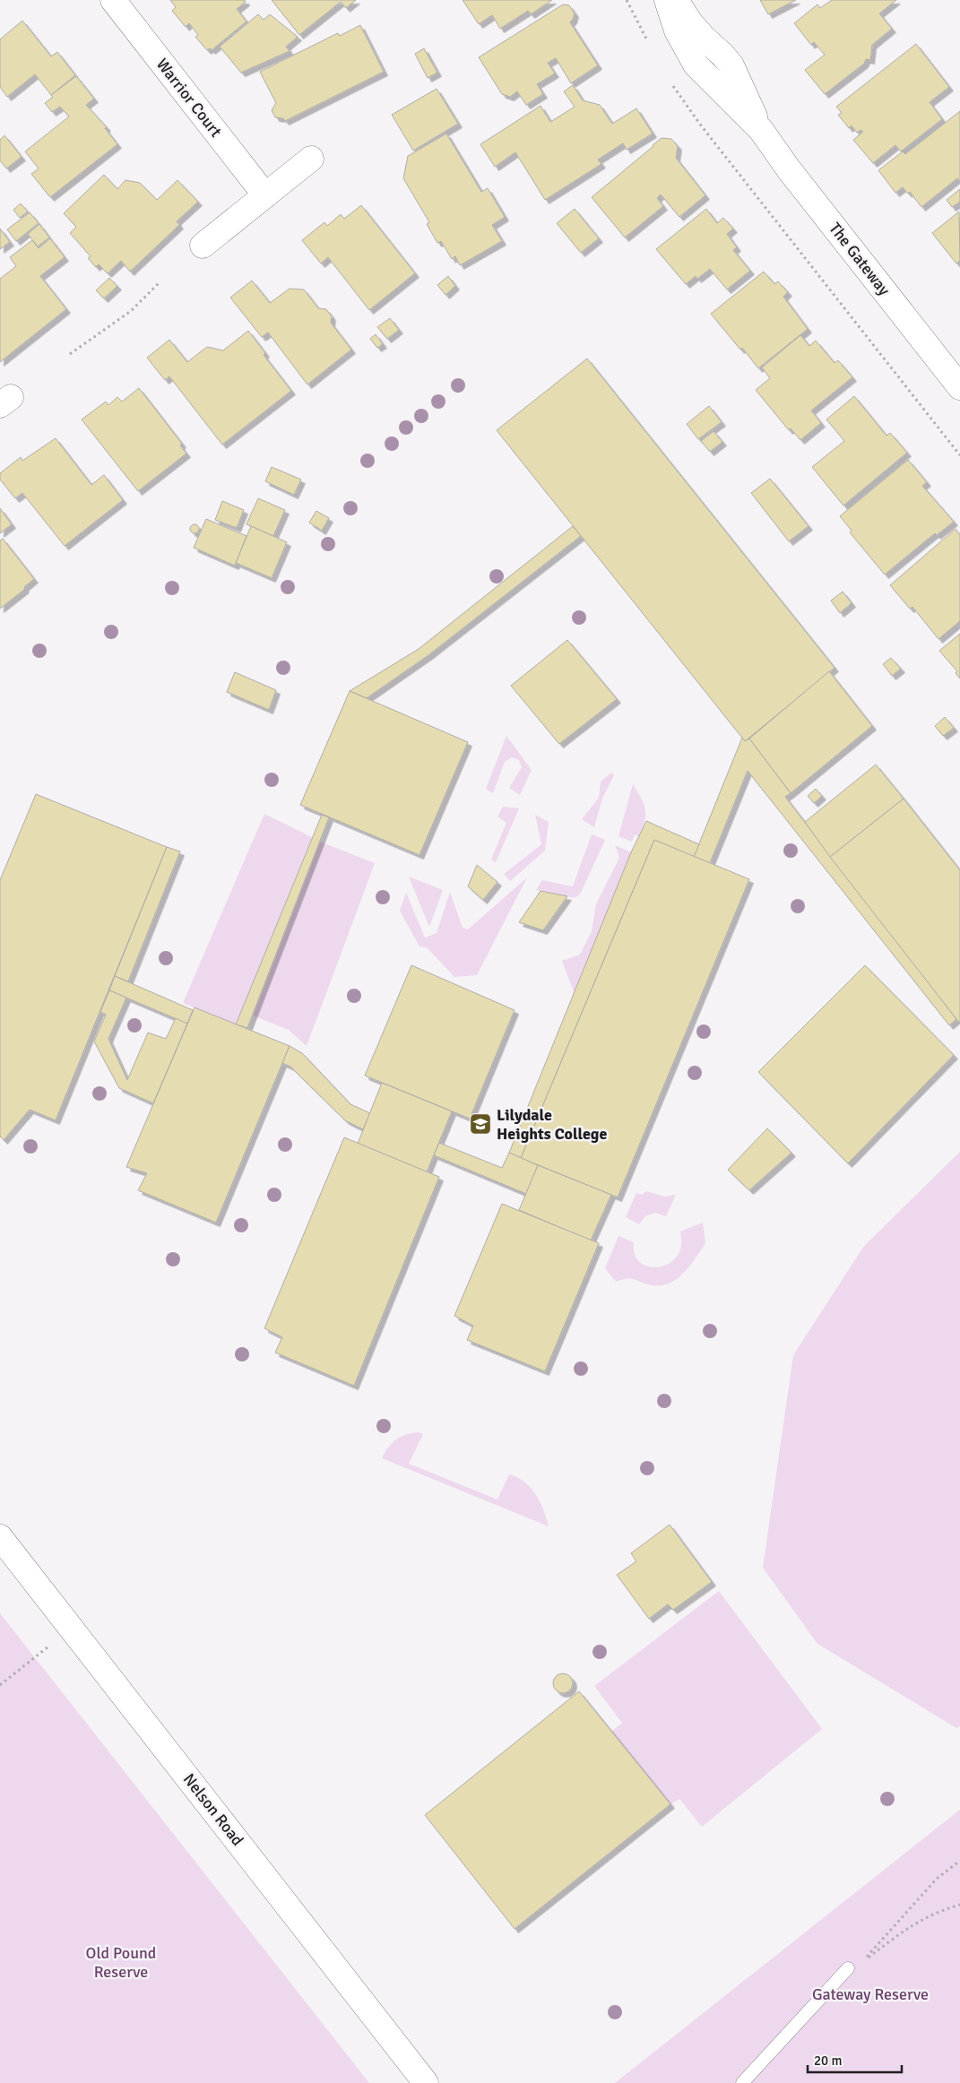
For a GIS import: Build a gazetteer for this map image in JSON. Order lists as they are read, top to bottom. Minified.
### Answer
{"streets":{"street":["Warrior Court","The Gateway","Nelson Road"]},"parks":["Old Pound Reserve","Gateway Reserve"],"places":{"school or university":["Lilydale Heights College"]},"scale_bar":"20 m"}
